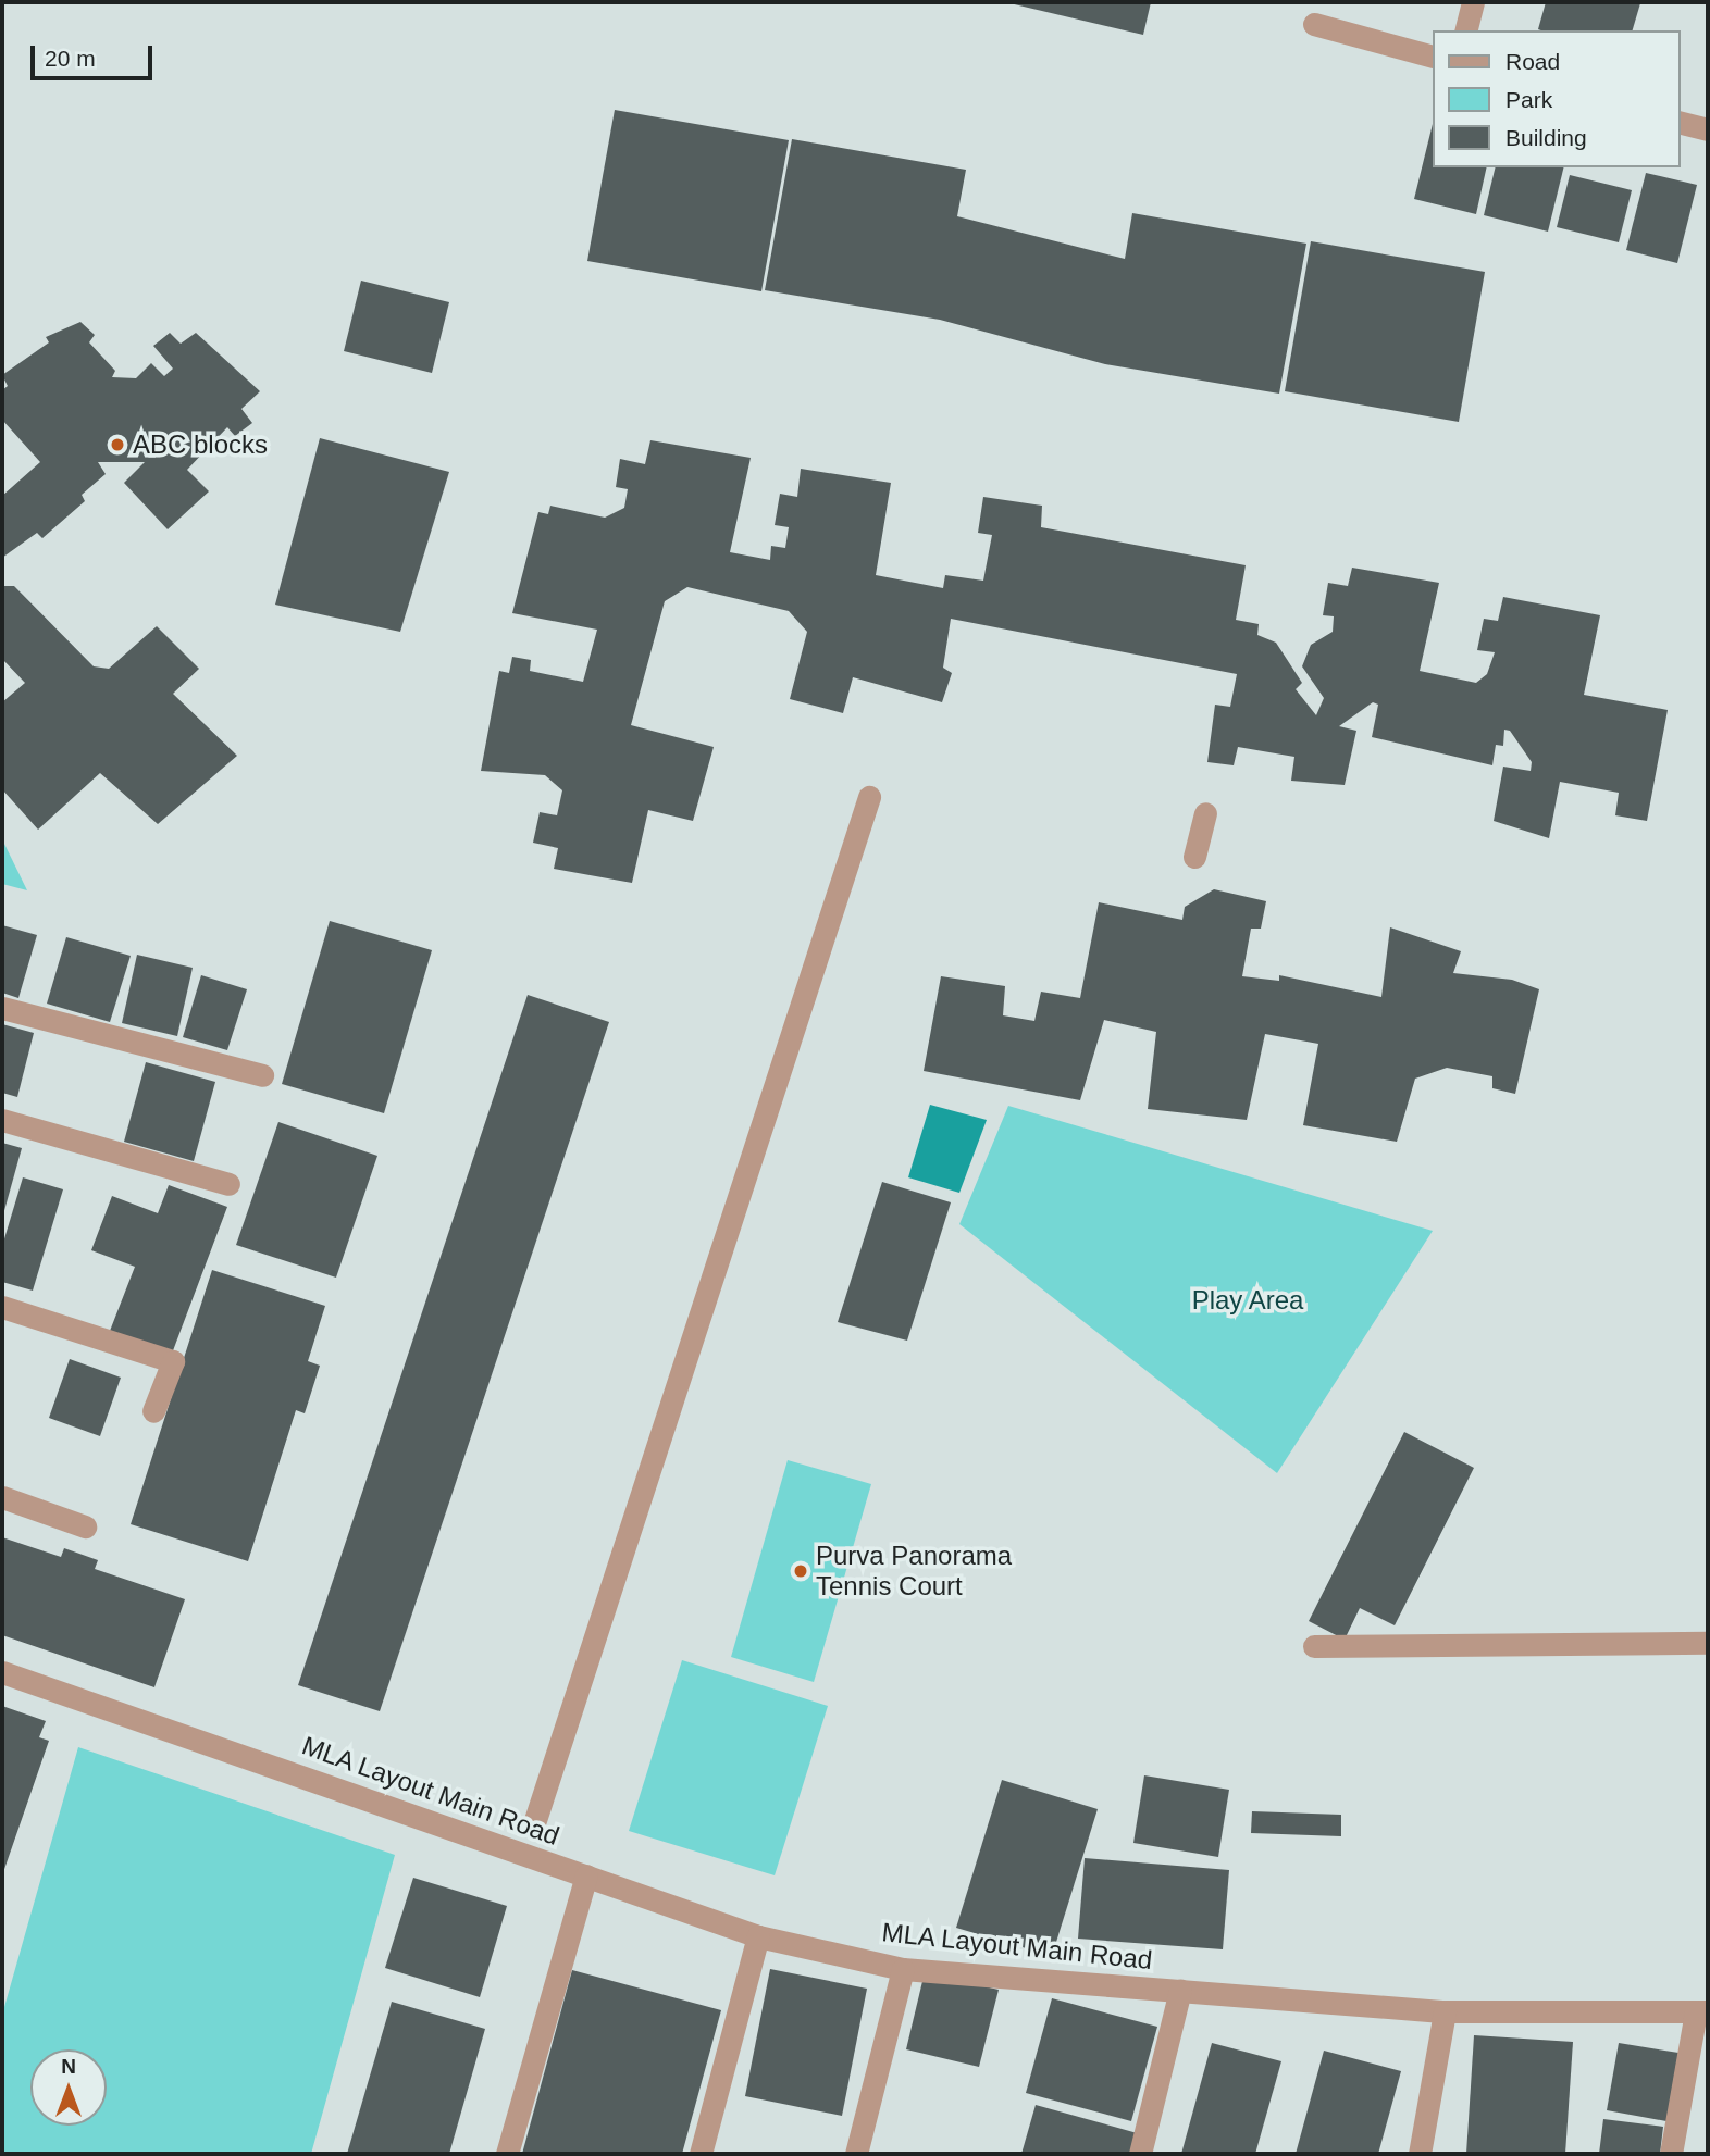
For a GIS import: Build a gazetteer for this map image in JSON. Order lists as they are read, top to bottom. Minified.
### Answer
{"streets":{"street":["MLA Layout Main Road"]},"parks":["Play Area"],"places":["ABC blocks","Purva Panorama Tennis Court"],"legend":["Road","Park","Building"],"scale_bar":"20 m","north":"top"}
